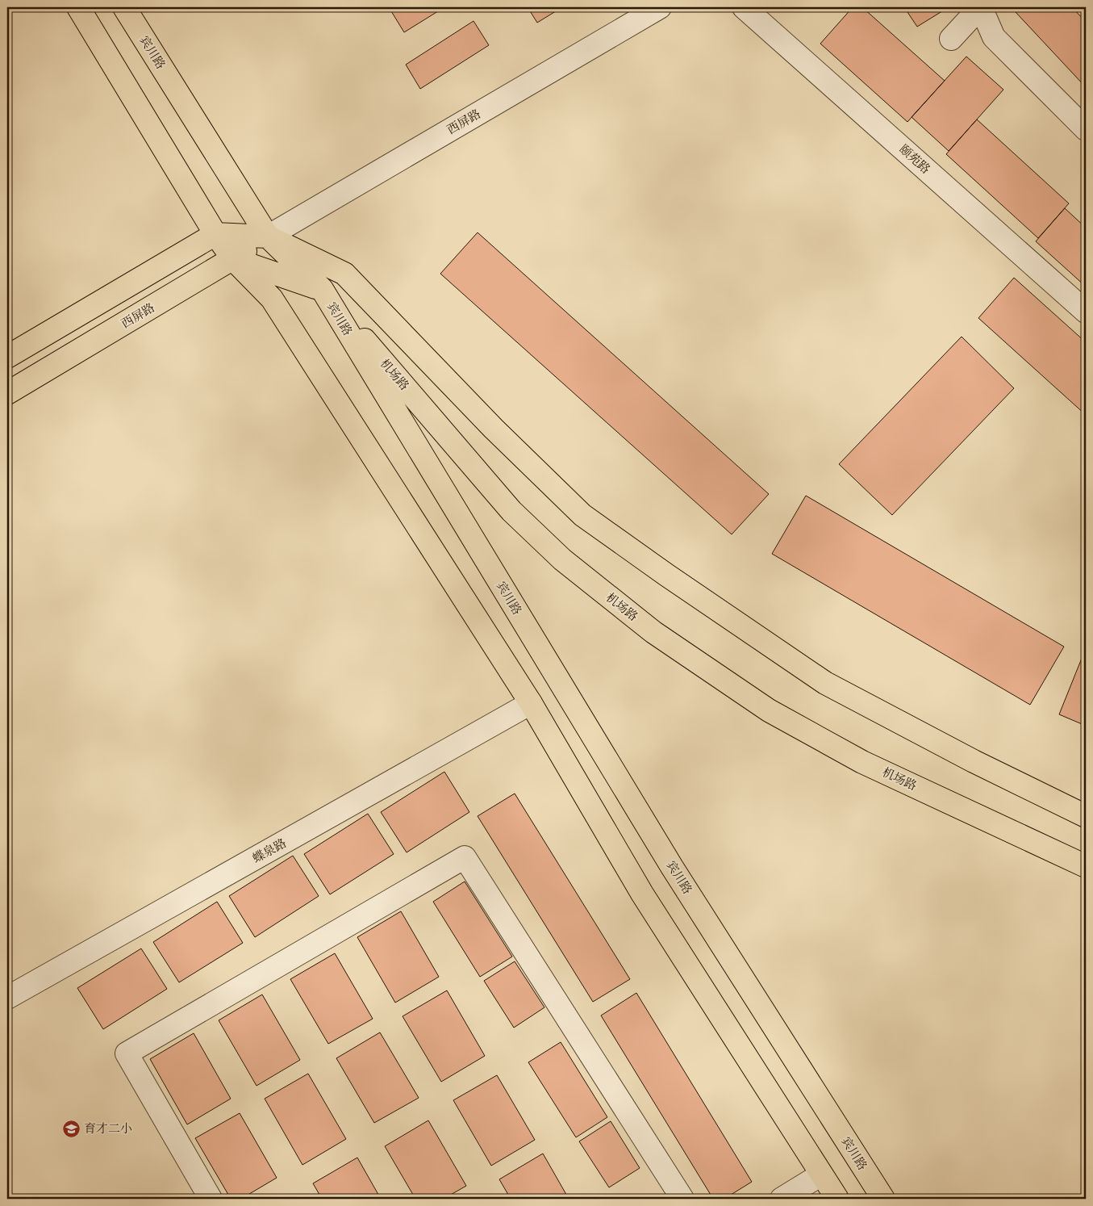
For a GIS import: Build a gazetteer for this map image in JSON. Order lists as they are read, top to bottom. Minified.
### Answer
{"streets":{"main road":["宾川路","西屏路","机场路"],"street":["颐苑路","蝶泉路"]},"crossings":[["宾川路","西屏路"],["宾川路","机场路"]],"places":{"school or university":["育才二小"]}}
